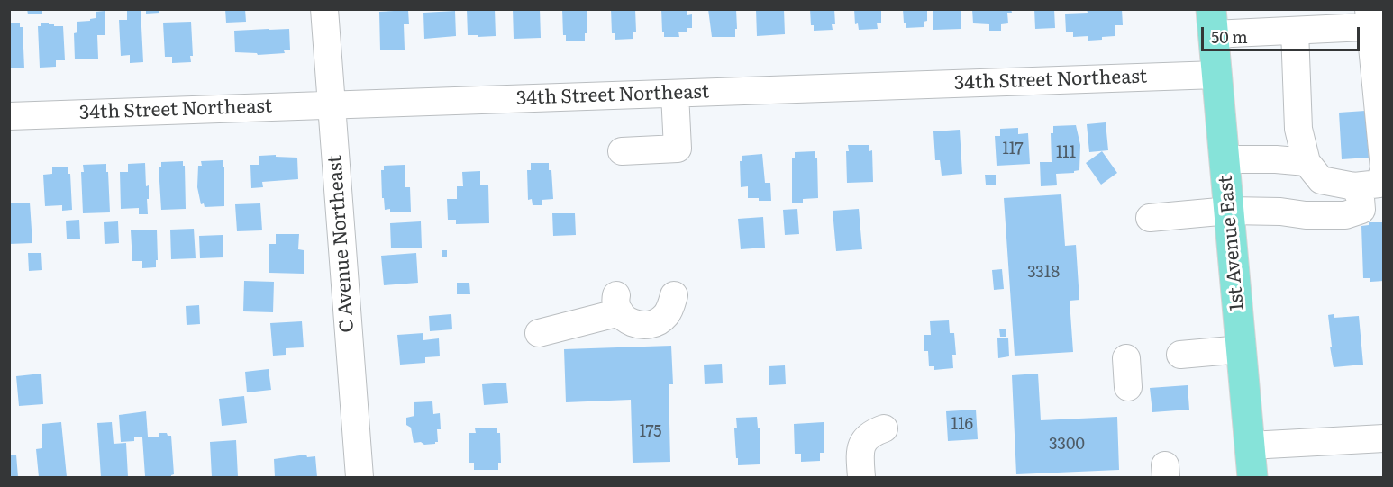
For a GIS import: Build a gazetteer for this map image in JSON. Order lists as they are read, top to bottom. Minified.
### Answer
{"streets":{"main road":["1st Avenue East"],"street":["34th Street Northeast","C Avenue Northeast"]},"crossings":[["34th Street Northeast","1st Avenue East"],["34th Street Northeast","C Avenue Northeast"]],"house_numbers":["117","111","3318","116","175","3300"],"scale_bar":"50 m"}
